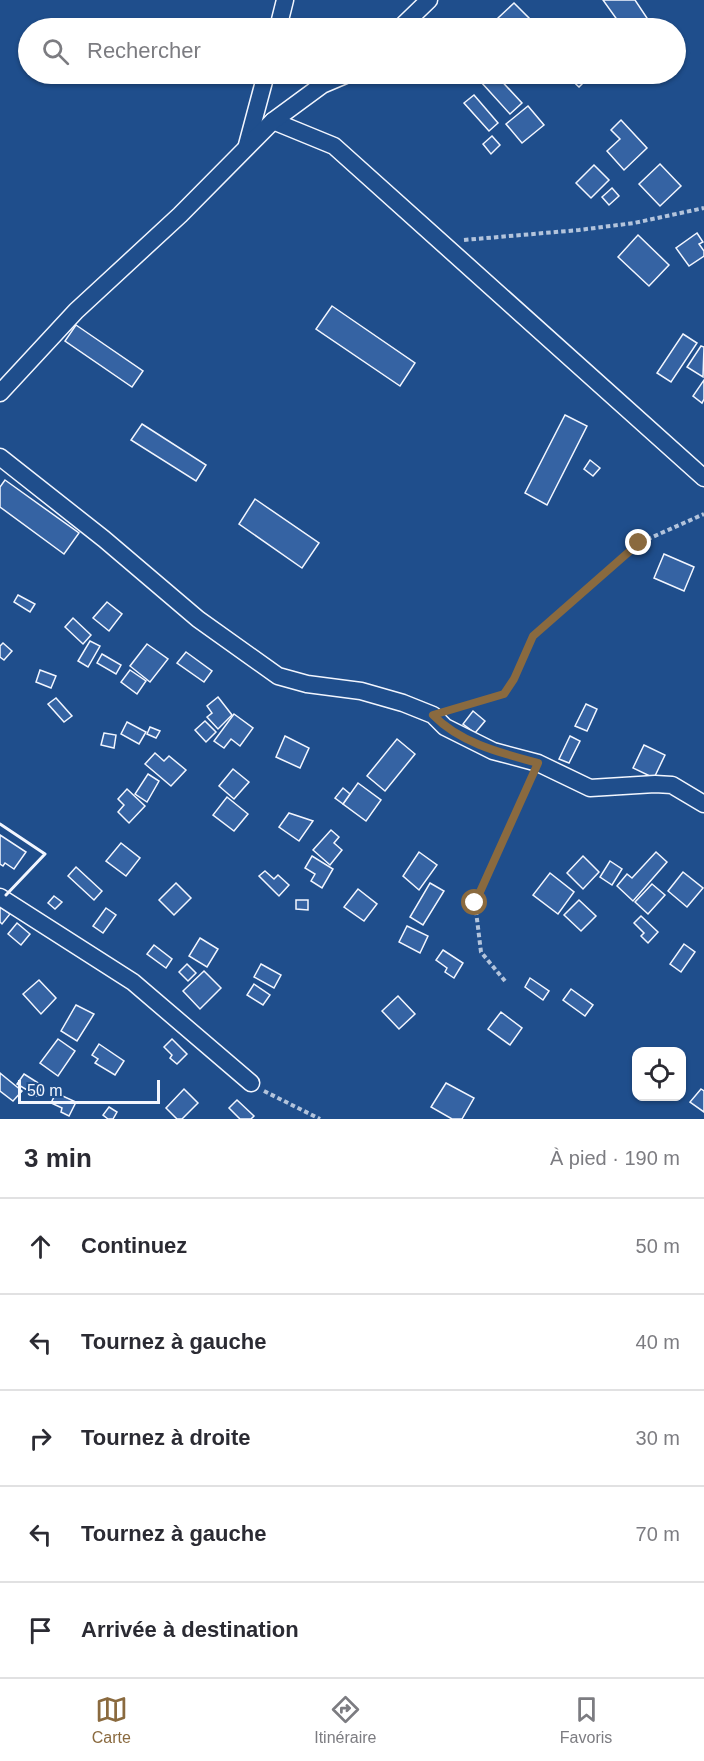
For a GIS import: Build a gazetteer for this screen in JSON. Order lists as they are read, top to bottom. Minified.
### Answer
{"scale_bar":"50 m","page":{"search":"Rechercher","scale":"50 m","heading":["3 min","À pied · 190 m"],"list":[["Continuez","50 m"],["Tournez à gauche","40 m"],["Tournez à droite","30 m"],["Tournez à gauche","70 m"],"Arrivée à destination"],"nav":["Carte","Itinéraire","Favoris"]}}
